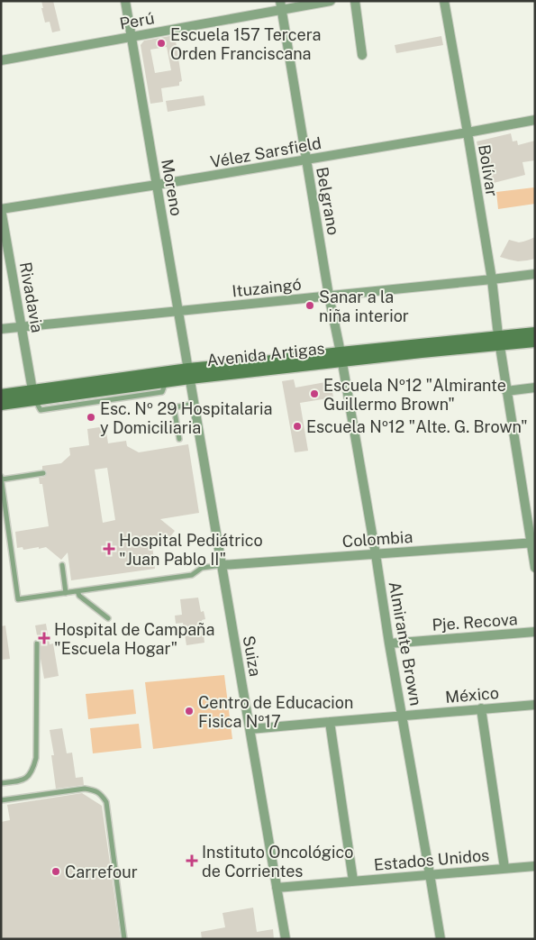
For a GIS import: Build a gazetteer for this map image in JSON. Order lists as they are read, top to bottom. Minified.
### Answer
{"streets":{"main road":["Avenida Artigas"],"street":["Perú","Vélez Sarsfield","Bolívar","Moreno","Belgrano","Ituzaingó","Rivadavia","Colombia","Pje. Recova","Almirante Brown","Suiza","México","Estados Unidos"]},"crossings":[["Perú","Moreno"],["Perú","Belgrano"],["Vélez Sarsfield","Bolívar"],["Vélez Sarsfield","Moreno"],["Vélez Sarsfield","Belgrano"],["Vélez Sarsfield","Rivadavia"],["Bolívar","Ituzaingó"],["Bolívar","Avenida Artigas"],["Bolívar","Colombia"],["Moreno","Ituzaingó"],["Moreno","Avenida Artigas"],["Moreno","Suiza"],["Belgrano","Ituzaingó"],["Belgrano","Avenida Artigas"],["Belgrano","Almirante Brown"],["Ituzaingó","Rivadavia"],["Rivadavia","Avenida Artigas"],["Avenida Artigas","Almirante Brown"],["Avenida Artigas","Suiza"],["Colombia","Almirante Brown"],["Colombia","Suiza"],["Pje. Recova","Almirante Brown"],["Almirante Brown","México"],["Almirante Brown","Estados Unidos"],["Suiza","México"],["Suiza","Estados Unidos"]],"places":{"other":["Escuela 157 Tercera Orden Franciscana","Sanar a la niña interior","Escuela Nº12 \"Almirante Guillermo Brown\"","Esc. Nº 29 Hospitalaria y Domiciliaria","Escuela Nº12 \"Alte. G. Brown\"","Centro de Educacion Fisica Nº17","Carrefour"],"health":["Hospital Pediátrico \"Juan Pablo II\"","Hospital de Campaña \"Escuela Hogar\"","Instituto Oncológico de Corrientes"]}}
